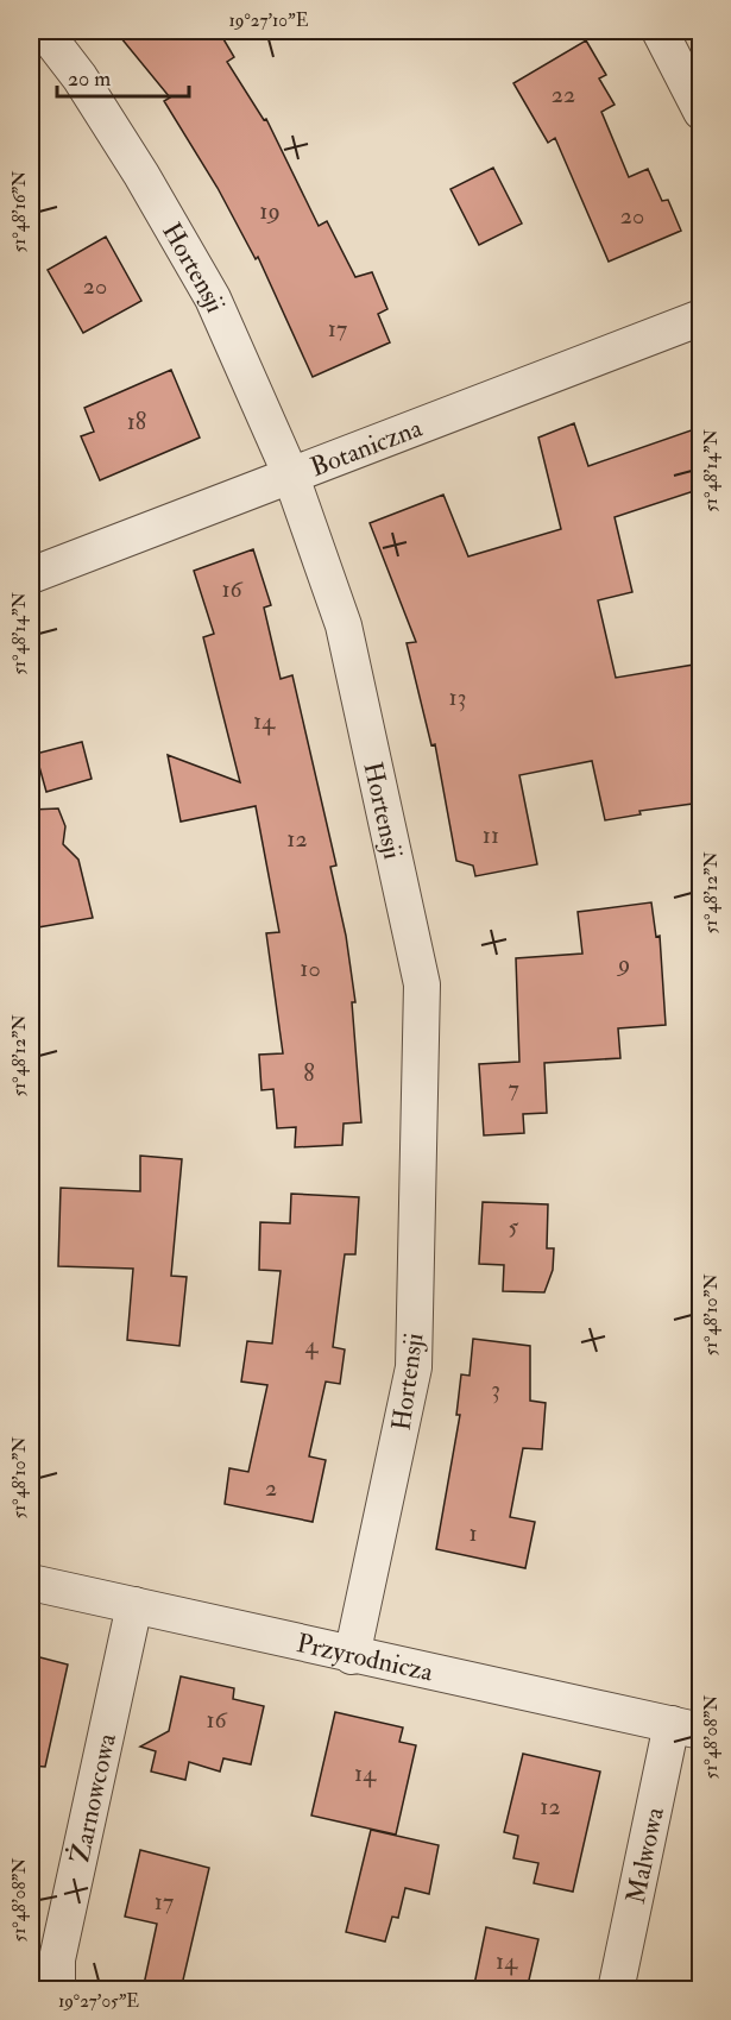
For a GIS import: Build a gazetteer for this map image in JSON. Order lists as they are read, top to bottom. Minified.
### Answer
{"streets":{"street":["Hortensji","Botaniczna","Przyrodnicza","Żarnowcowa","Malwowa"]},"crossings":[["Hortensji","Botaniczna"],["Hortensji","Przyrodnicza"],["Przyrodnicza","Żarnowcowa"],["Przyrodnicza","Malwowa"]],"house_numbers":["22","19","20","20","17","18","16","13","14","11","12","9","10","8","7","5","4","3","2","1","16","14","12","17","14"],"scale_bar":"20 m","coordinates":["19°27'10\"E","51°48'16\"N","51°48'14\"N","51°48'12\"N","51°48'10\"N","51°48'08\"N","19°27'05\"E"]}
